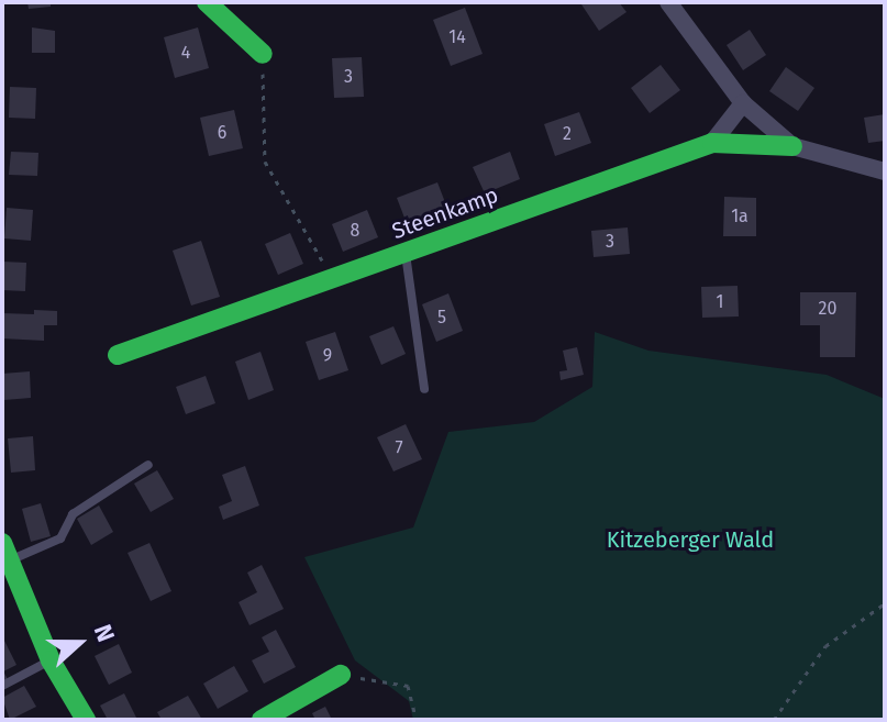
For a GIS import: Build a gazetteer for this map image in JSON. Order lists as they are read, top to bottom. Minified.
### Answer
{"streets":{"street":["Steenkamp"]},"parks":["Kitzeberger Wald"],"house_numbers":["14","4","3","6","2","1a","8","3","1","20","5","9","7"],"north":"right"}
